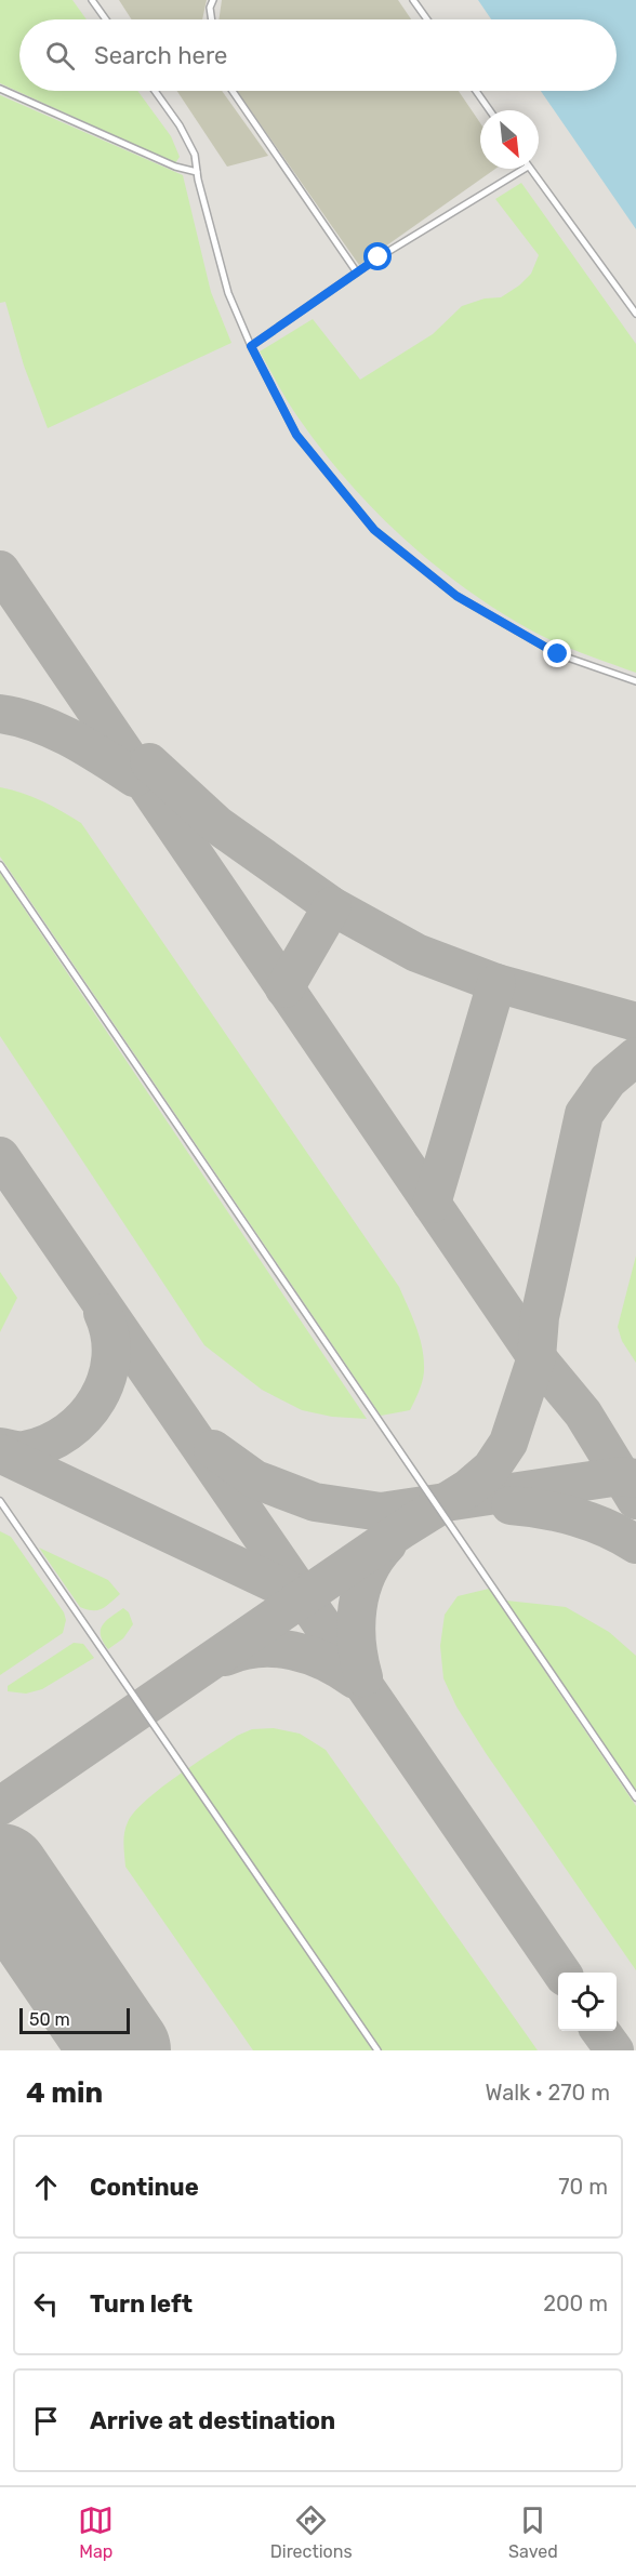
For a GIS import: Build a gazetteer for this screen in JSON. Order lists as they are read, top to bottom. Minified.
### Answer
{"scale_bar":"50 m","north":"bottom right","page":{"search":"Search here","scale":"50 m","heading":["4 min","Walk · 270 m"],"list":[["Continue","70 m"],["Turn left","200 m"],"Arrive at destination"],"nav":["Map","Directions","Saved"]}}
